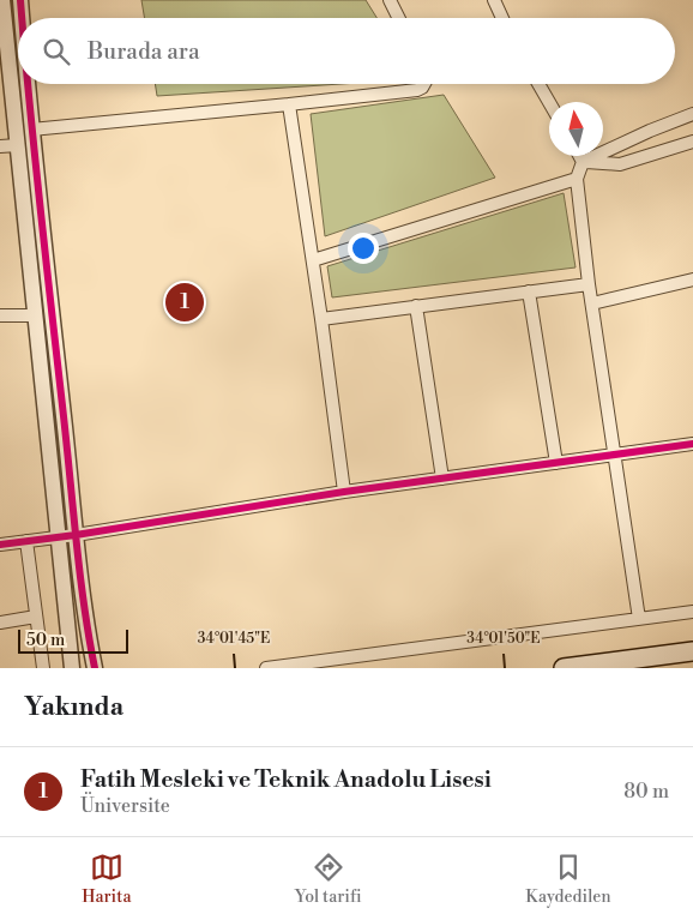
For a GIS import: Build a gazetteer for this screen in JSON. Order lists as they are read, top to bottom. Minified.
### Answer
{"scale_bar":"50 m","north":"top","page":{"search":"Burada ara","pins":"1","scale":"50 m","heading":"Yakında","list":[{"mark":"1","name":"Fatih Mesleki ve Teknik Anadolu Lisesi","note":"Üniversite","value":"80 m"}],"nav":["Harita","Yol tarifi","Kaydedilen"]},"coordinates":["34°01'45\"E","34°01'50\"E"]}
